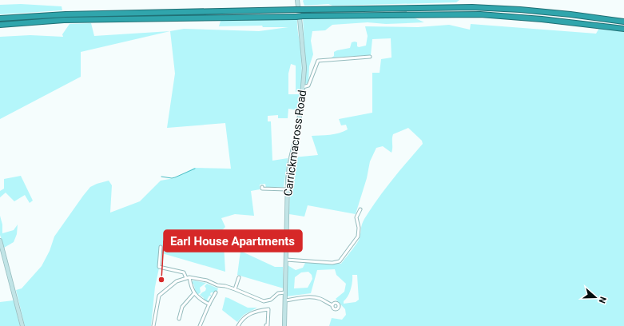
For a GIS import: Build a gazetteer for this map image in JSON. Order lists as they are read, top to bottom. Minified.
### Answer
{"streets":{"main road":["Carrickmacross Road"]},"places":["Earl House Apartments"],"north":"right"}
